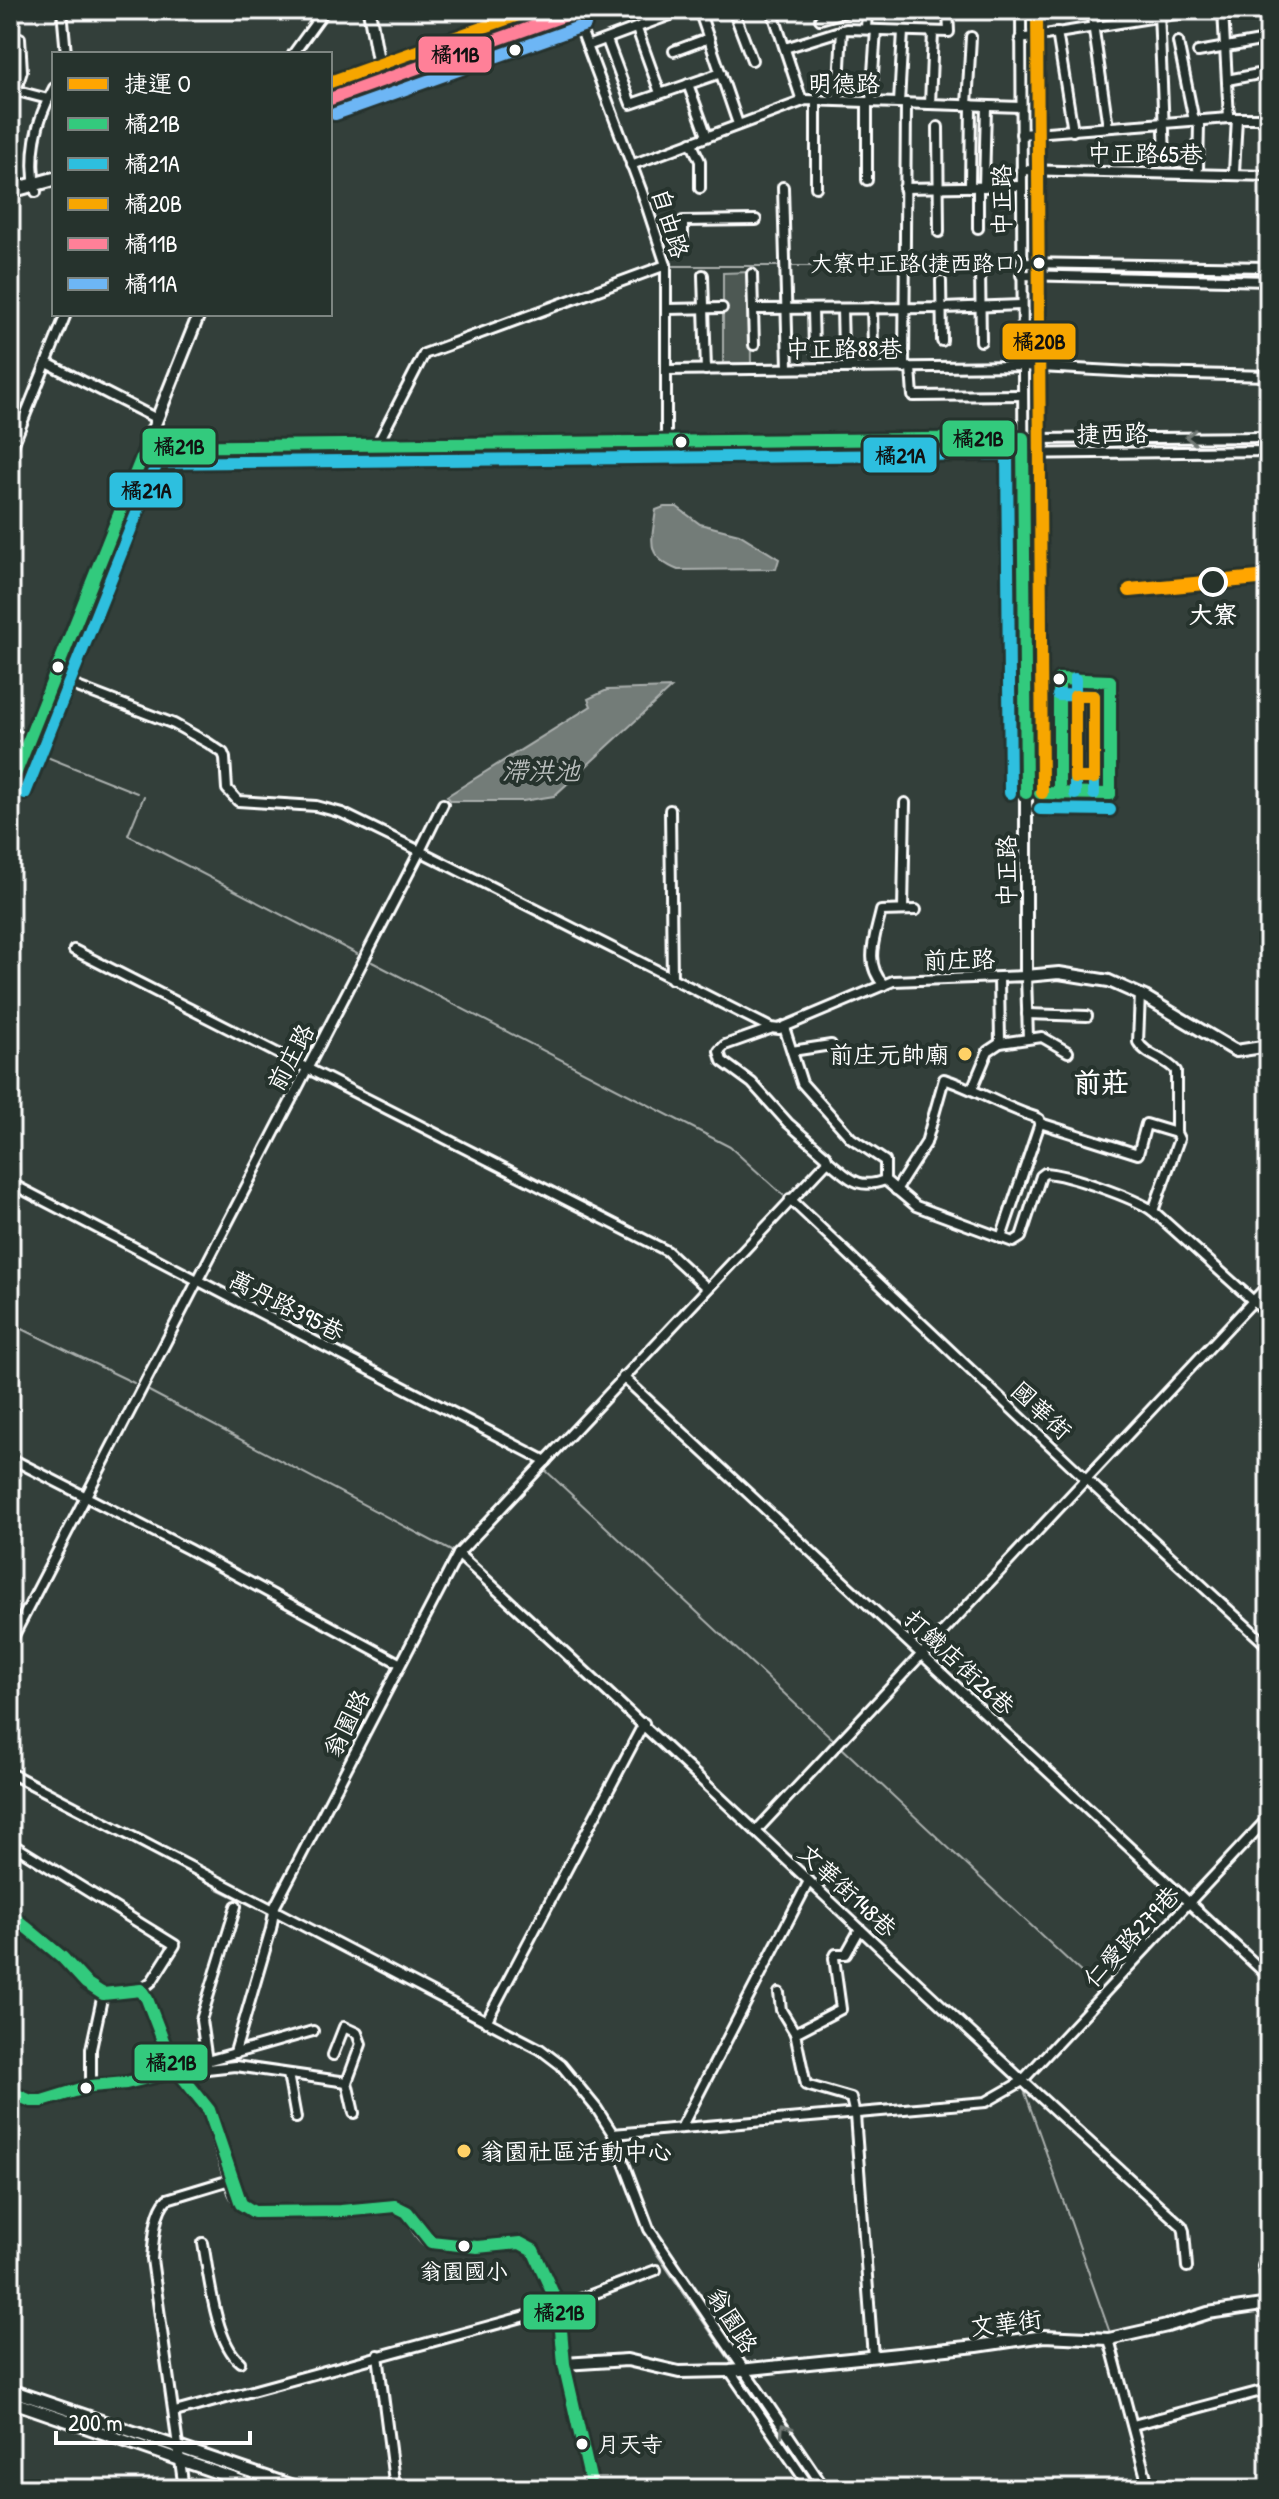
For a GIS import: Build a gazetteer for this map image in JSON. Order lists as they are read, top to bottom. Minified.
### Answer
{"streets":{"street":["明德路","中正路65巷","中正路","自由路","中正路88巷","捷西路","前庄路","萬丹路395巷","國華街","打鐵店街26巷","翁園路","文華街148巷","仁愛路279巷","文華街"]},"crossings":[["明德路","中正路"],["明德路","自由路"],["中正路65巷","中正路"],["中正路","中正路88巷"],["中正路","捷西路"],["中正路","前庄路"],["自由路","中正路88巷"],["自由路","捷西路"],["前庄路","萬丹路395巷"],["萬丹路395巷","翁園路"],["國華街","翁園路"],["打鐵店街26巷","翁園路"],["打鐵店街26巷","仁愛路279巷"],["翁園路","文華街148巷"],["翁園路","文華街"],["文華街148巷","仁愛路279巷"]],"districts":["前莊"],"water":["滯洪池"],"places":["大寮中正路(捷西路口)","大寮","前庄元帥廟","翁園社區活動中心","翁園國小","月天寺"],"lines":["transit line 橘20B","transit line 橘11B","transit line 橘11A","transit line 橘21B","transit line 橘21A","metro line O"],"legend":["捷運 O","橘21B","橘21A","橘20B","橘11B","橘11A"],"scale_bar":"200 m"}
